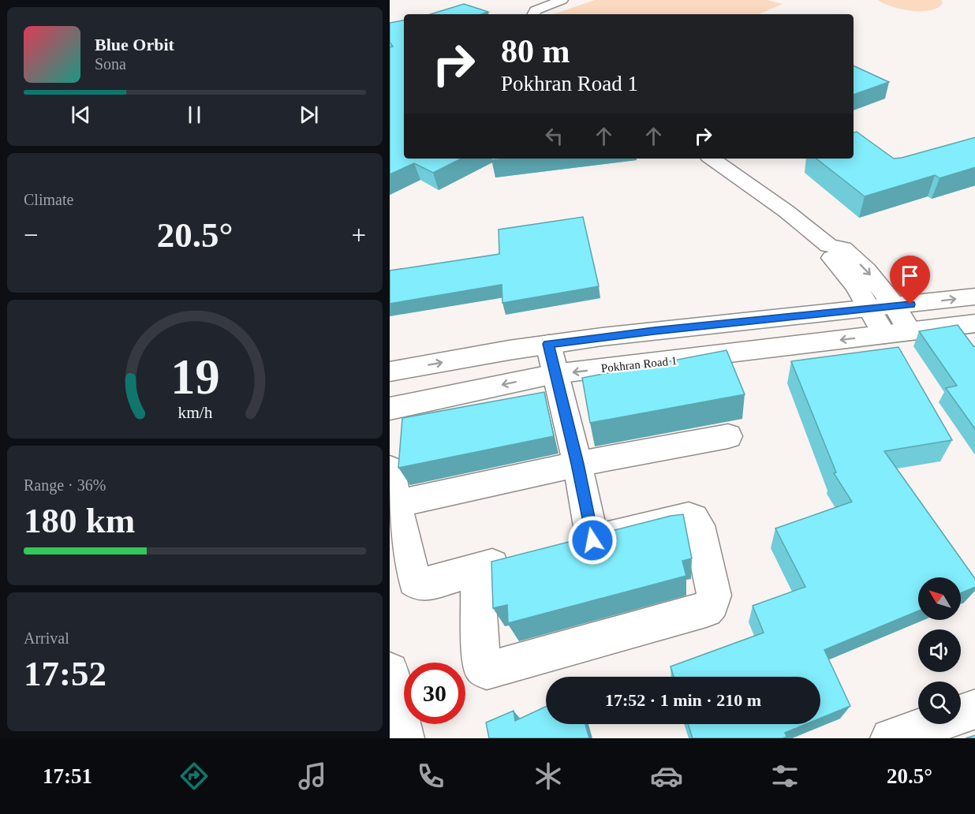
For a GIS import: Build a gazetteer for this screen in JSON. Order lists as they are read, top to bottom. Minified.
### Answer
{"streets":{"street":["Pokhran Road 1"]},"north":"top left","page":{"turn":["80 m","Pokhran Road 1"],"song":["Blue Orbit","Sona"],"tile":["Climate",["Range · 36%","180 km"],["Arrival","17:52"]],"heat":["−","20.5°","+"],"limit":"30","trip":"17:52 · 1 min · 210 m","tabs":["17:51","20.5°"],"gauge":["19","km/h"]}}
